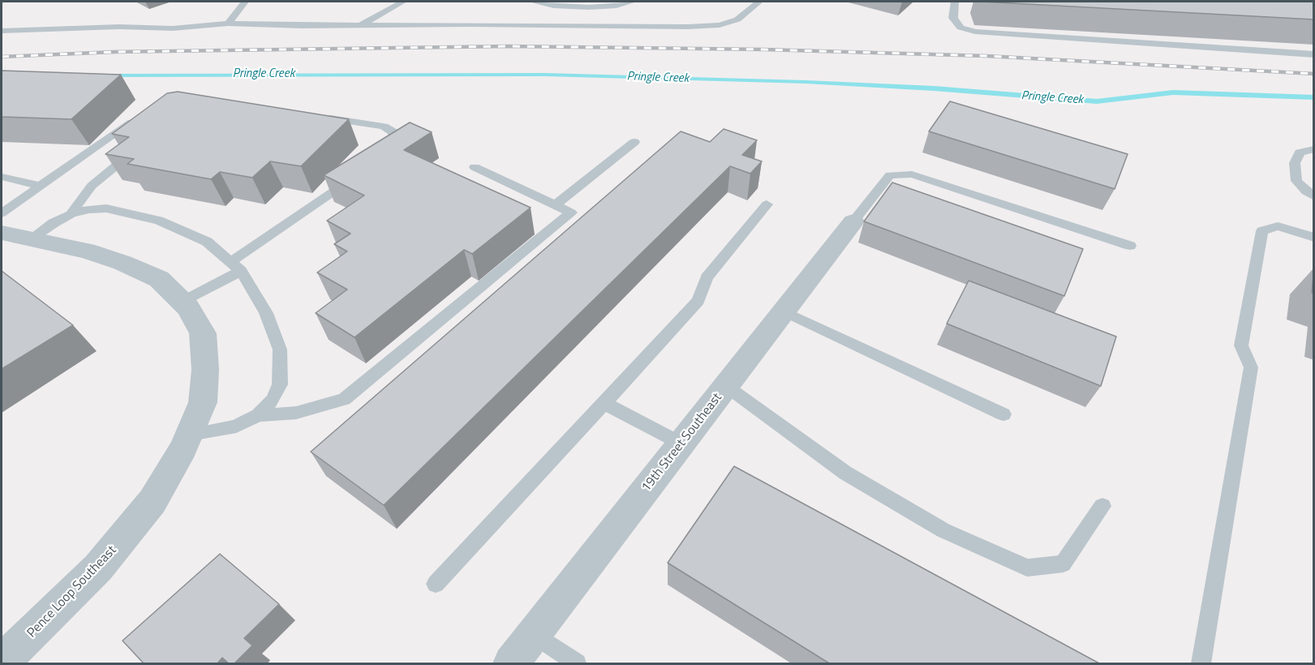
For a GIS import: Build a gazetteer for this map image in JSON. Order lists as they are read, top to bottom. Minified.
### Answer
{"streets":{"street":["19th Street Southeast","Pence Loop Southeast"]},"water":["Pringle Creek"]}
